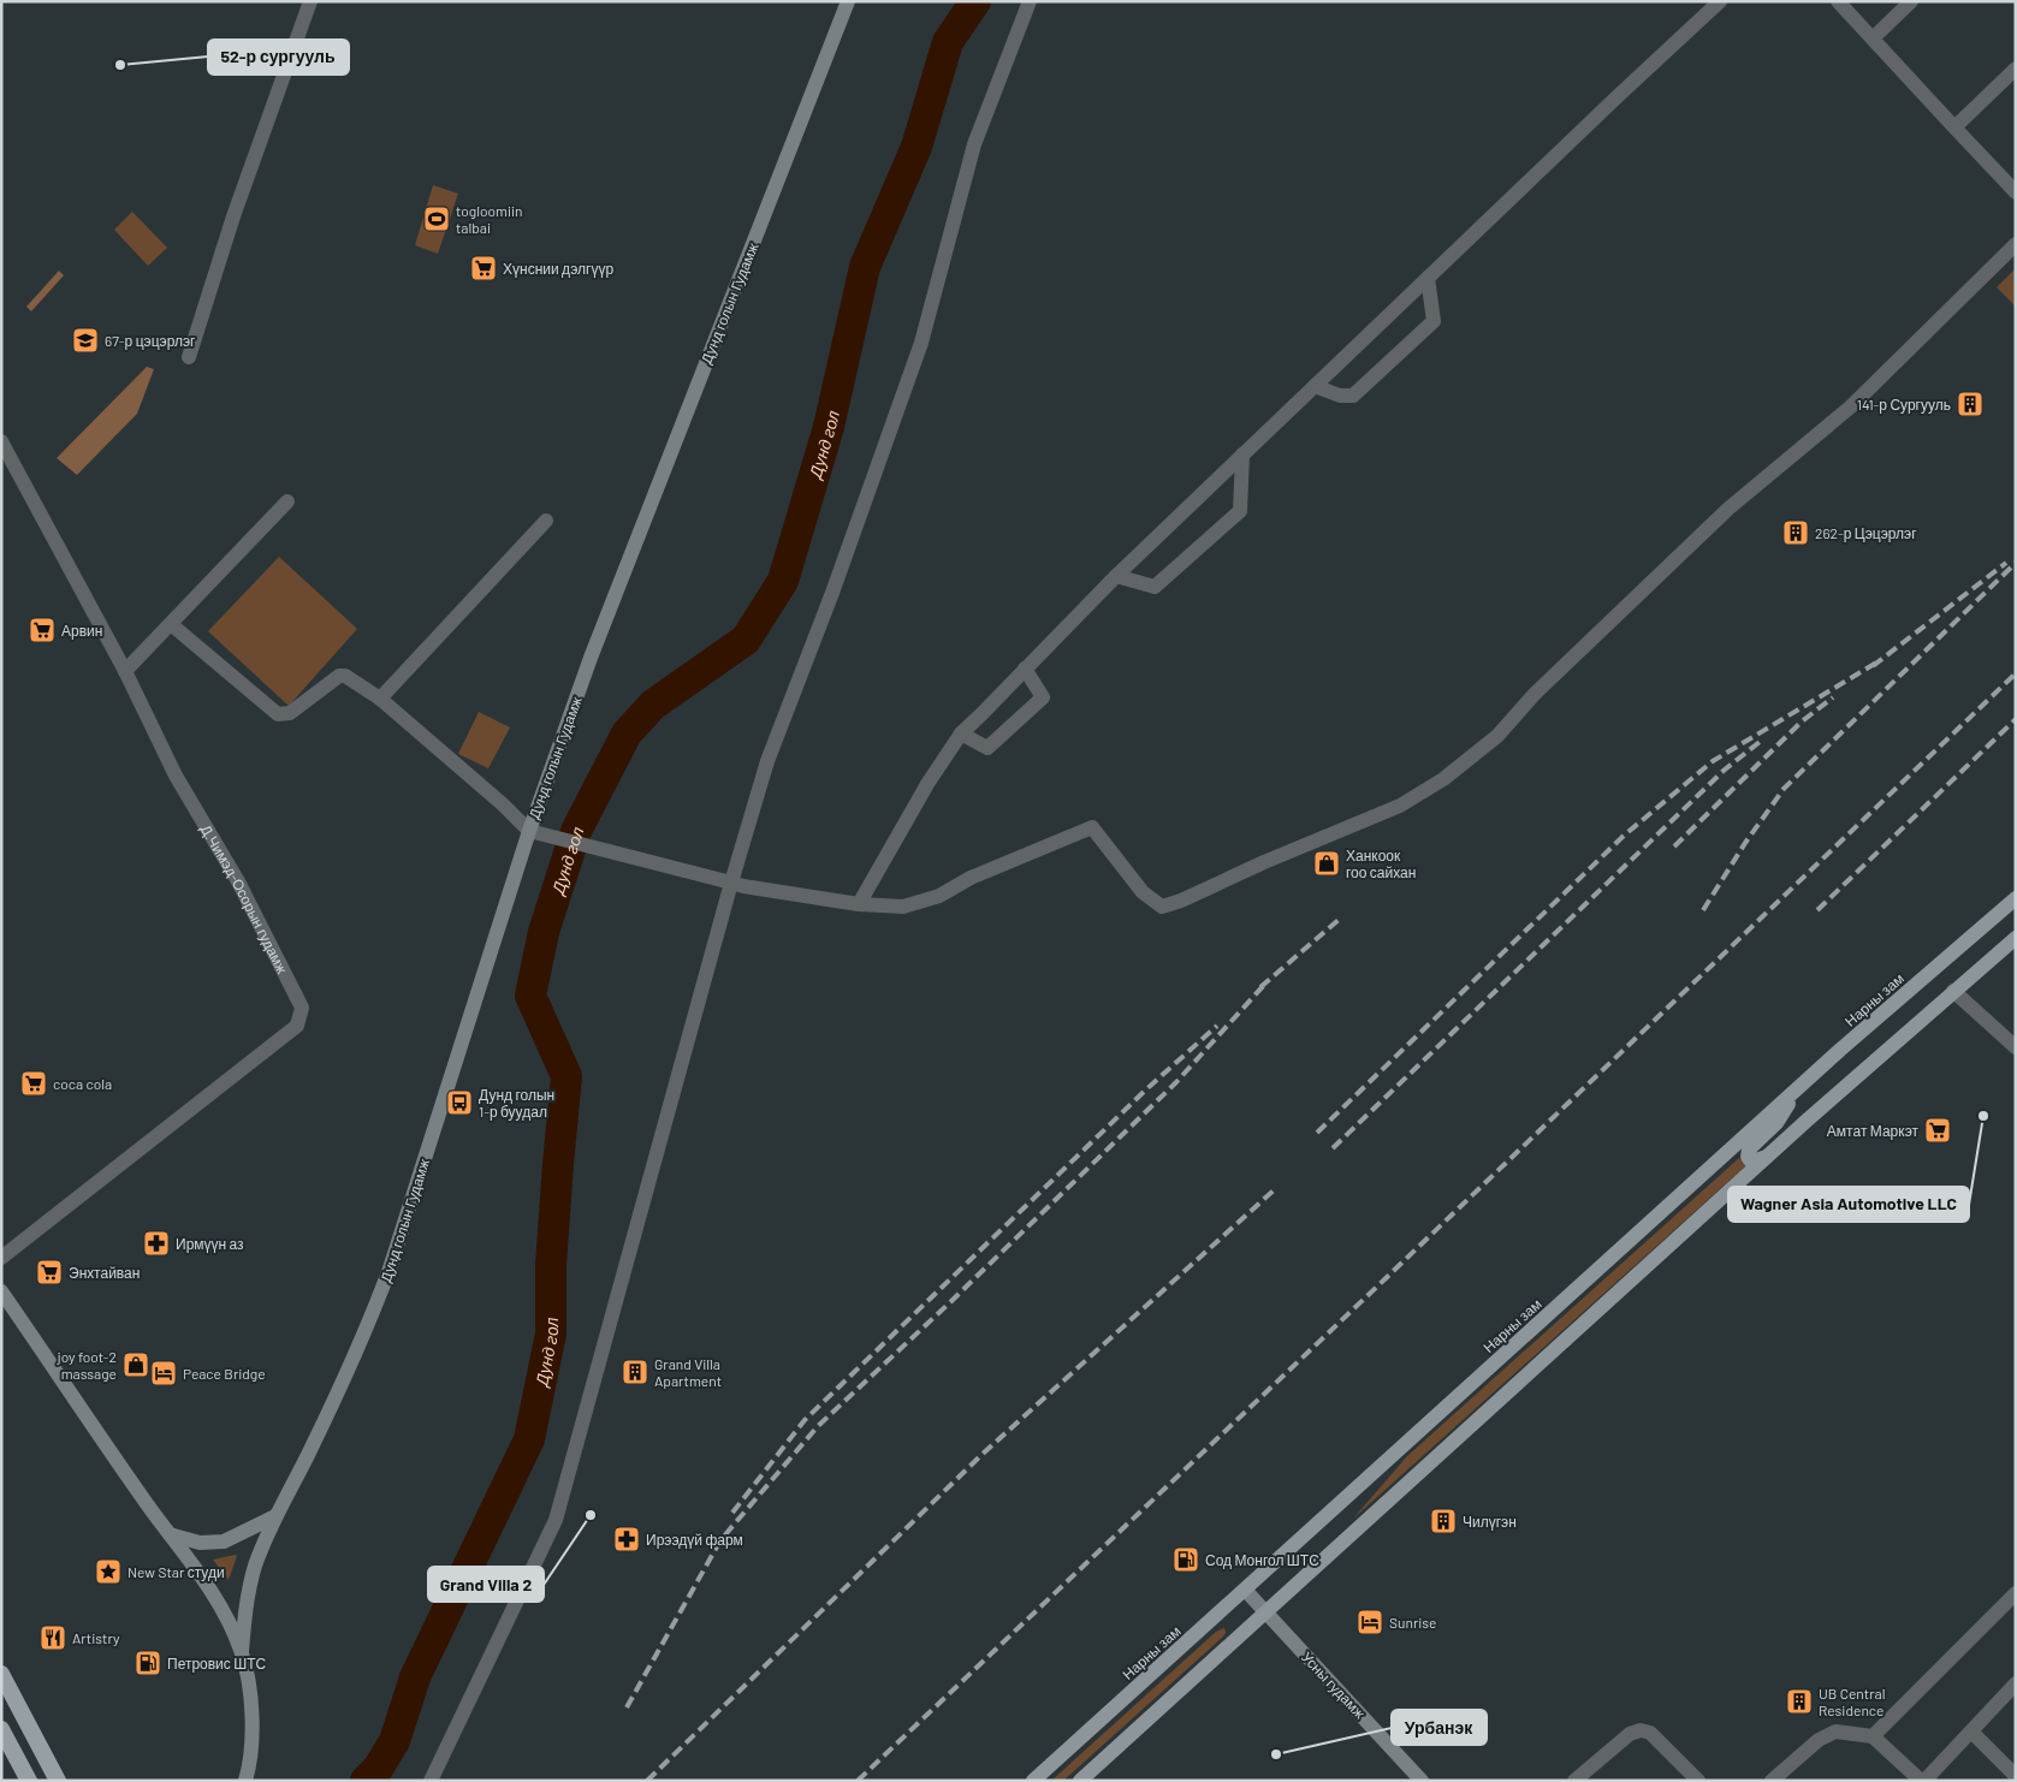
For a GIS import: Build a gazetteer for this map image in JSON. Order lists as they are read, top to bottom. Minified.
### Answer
{"streets":{"main road":["Дунд голын Гудамж","Нарны зам","Усны гудамж"],"street":["Д.Чимэд-Осорын гудамж"]},"crossings":[["Нарны зам","Усны гудамж"]],"water":["Дунд гол"],"places":{"other":["52-р сургууль","Wagner Asia Automotive LLC","Grand Villa 2","Урбанэк"],"sports":["togloomiin talbai"],"supermarket":["Хүнснии дэлгүүр","Арвин","coca cola","Амтат Маркэт","Энхтайван"],"school or university":["67-р цэцэрлэг"],"building":["141-р Сургууль","262-р Цэцэрлэг","Grand Villa Apartment","Чилүгэн","UB Central Residence"],"shop":["Ханкоок гоо сайхан","joy foot-2 massage"],"bus stop":["Дунд голын 1-р буудал"],"pharmacy":["Ирмүүн аз","Ирээдүй фарм"],"hotel":["Peace Bridge","Sunrise"],"fuel station":["Сод Монгол ШТС","Петровис ШТС"],"place":["New Star студи"],"restaurant":["Artistry"]}}
